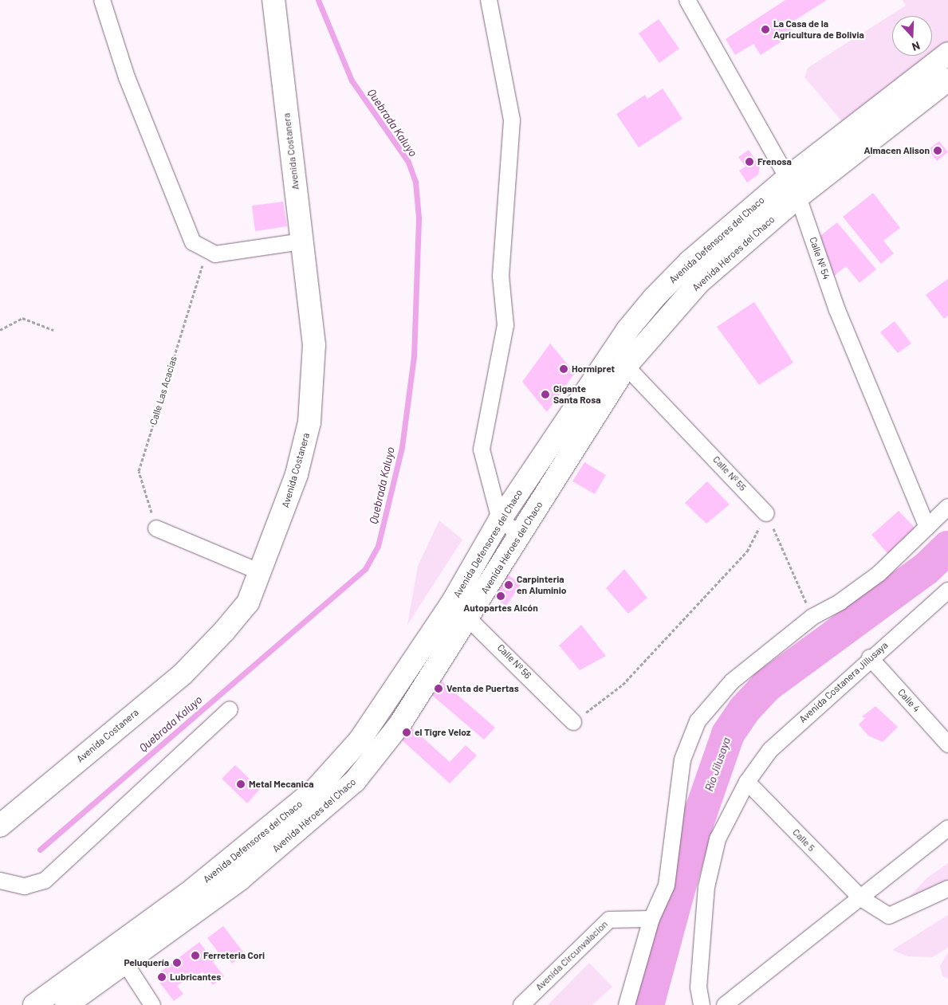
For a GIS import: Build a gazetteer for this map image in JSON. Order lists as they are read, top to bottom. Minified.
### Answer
{"streets":{"main road":["Avenida Costanera","Avenida Defensores del Chaco","Avenida Héroes del Chaco"],"street":["Calle Nº 54","Calle Nº 55","Calle Nº 56","Avenida Costanera Jillusaya","Calle 4","Calle 5","Avenida Circunvalacion"],"path":["Calle Las Acacias"]},"crossings":[["Avenida Defensores del Chaco","Avenida Héroes del Chaco"],["Avenida Defensores del Chaco","Calle Nº 54"],["Avenida Defensores del Chaco","Calle Nº 55"],["Avenida Defensores del Chaco","Calle Nº 56"],["Avenida Héroes del Chaco","Calle Nº 54"],["Avenida Héroes del Chaco","Calle Nº 55"],["Avenida Héroes del Chaco","Calle Nº 56"],["Avenida Costanera Jillusaya","Calle 4"],["Avenida Costanera Jillusaya","Calle 5"]],"water":["Quebrada Kaluyo","Río Jilusaya"],"places":["La Casa de la Agricultura de Bolivia","Almacen Alison","Frenosa","Hormipret","Gigante Santa Rosa","Carpinteria en Aluminio","Autopartes Alcón","Venta de Puertas","el Tigre Veloz","Metal Mecanica","Ferreteria Cori","Peluquería","Lubricantes"],"north":"bottom"}
